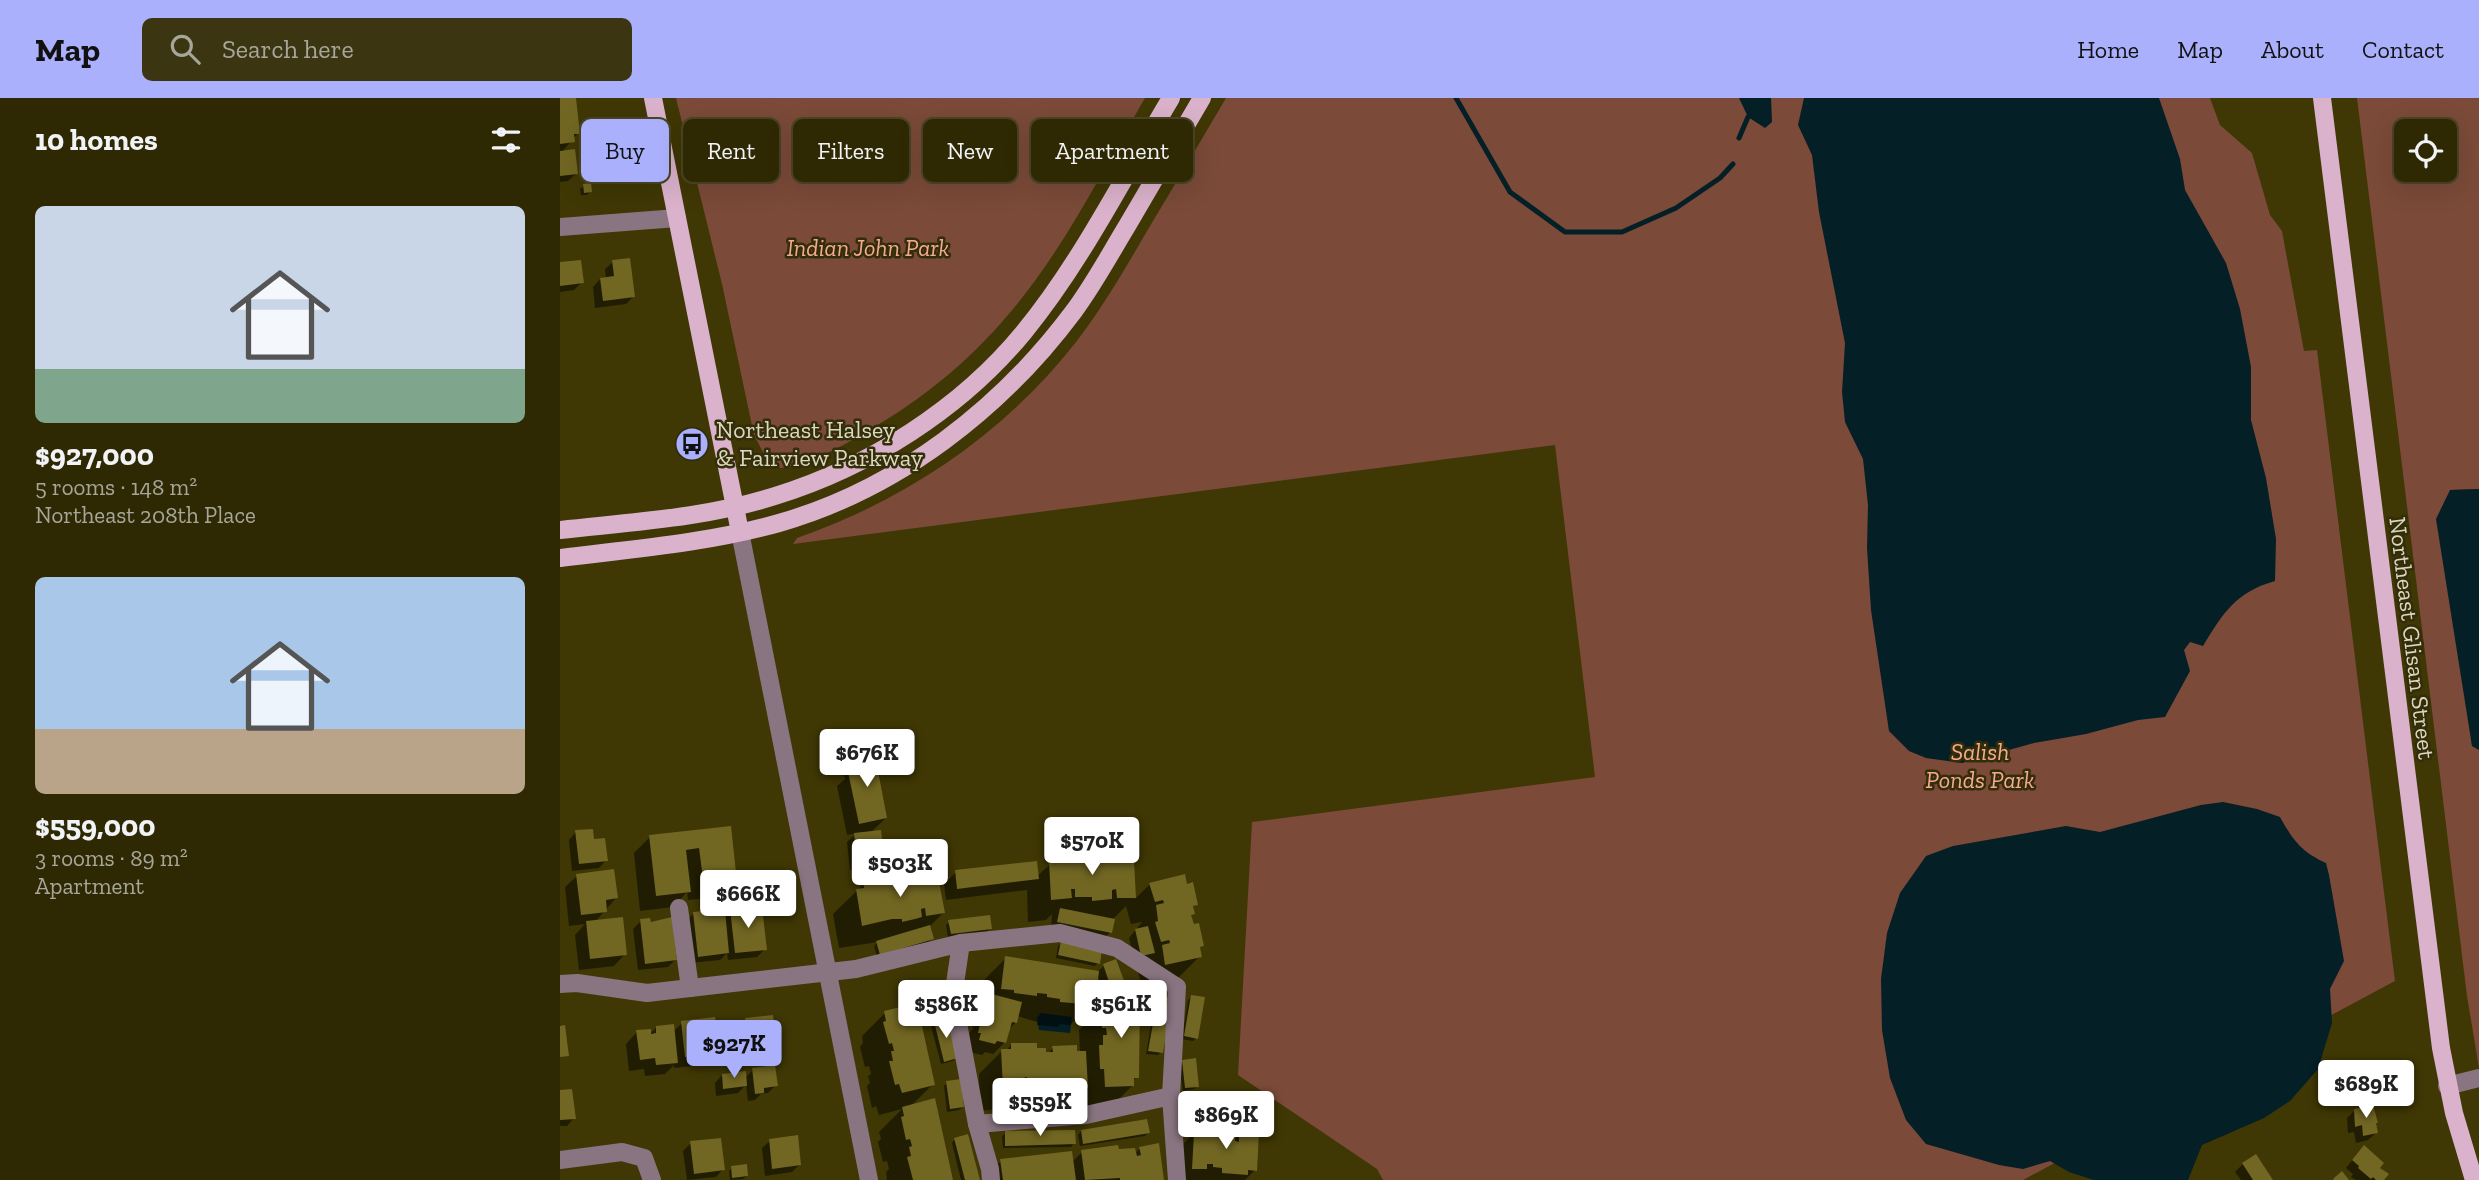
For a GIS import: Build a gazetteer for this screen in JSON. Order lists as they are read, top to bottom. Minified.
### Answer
{"streets":{"main road":["Northeast Glisan Street"]},"parks":["Indian John Park","Salish Ponds Park"],"places":{"bus stop":["Northeast Halsey & Fairview Parkway"]},"page":{"header":"Map","search":"Search here","nav":["Home","Map","About","Contact"],"heading":"10 homes","chip":["Buy","Rent","Filters","New","Apartment"],"list":[{"name":"$927,000","note":"5 rooms · 148 m² · Northeast 208th Place"},{"name":"$559,000","note":"3 rooms · 89 m² · Apartment"}],"price":["$676K","$570K","$503K","$666K","$586K","$561K","$927K","$689K","$559K","$869K"]}}
